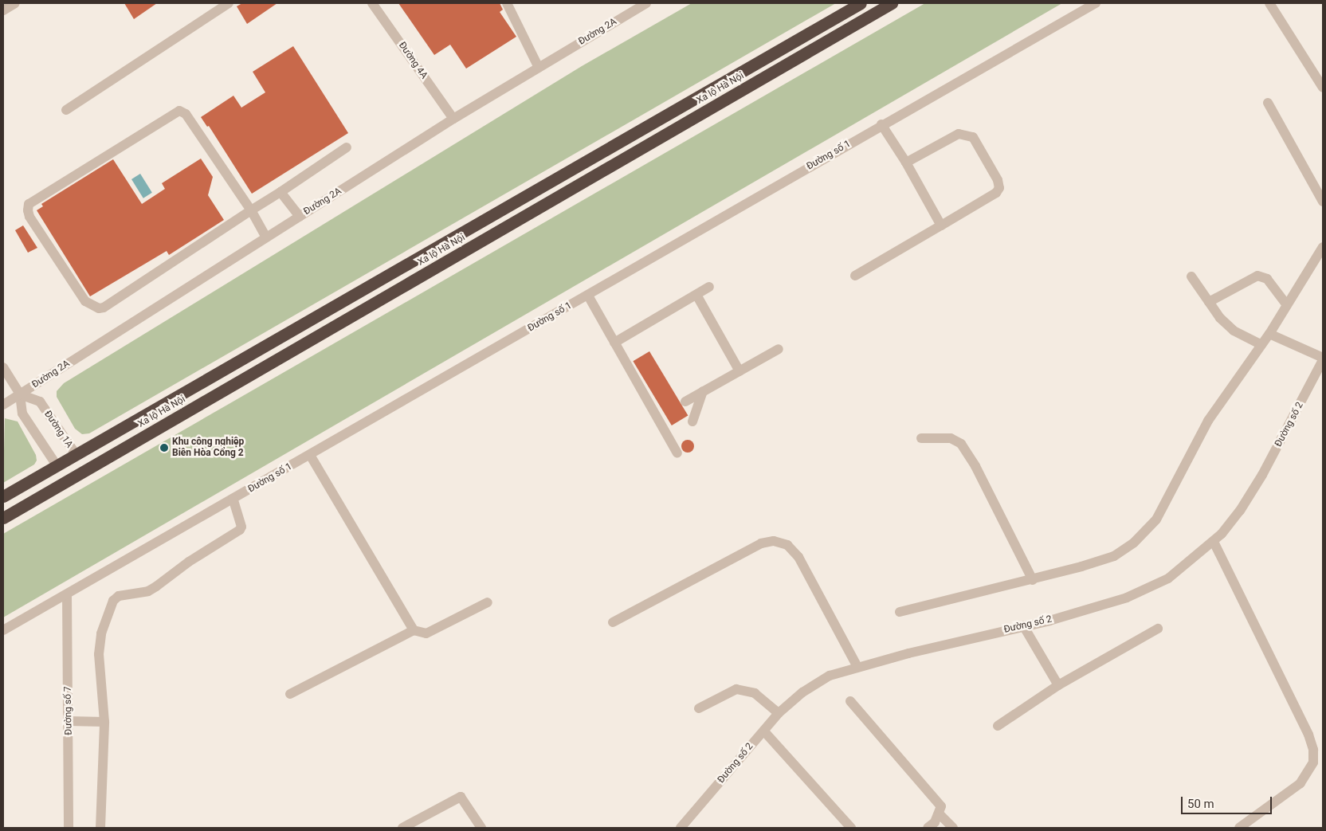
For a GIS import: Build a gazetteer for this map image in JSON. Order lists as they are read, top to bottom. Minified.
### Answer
{"streets":{"highway":["Xa lộ Hà Nội"],"street":["Đường 2A","Đường 4A","Đường số 1","Đường số 2","Đường 1A","Đường số 7"]},"crossings":[["Đường 2A","Đường 4A"],["Đường 2A","Đường 1A"],["Xa lộ Hà Nội","Đường 1A"],["Đường số 1","Đường số 7"]],"places":["Khu công nghiệp Biên Hòa Cổng 2"],"scale_bar":"50 m"}
